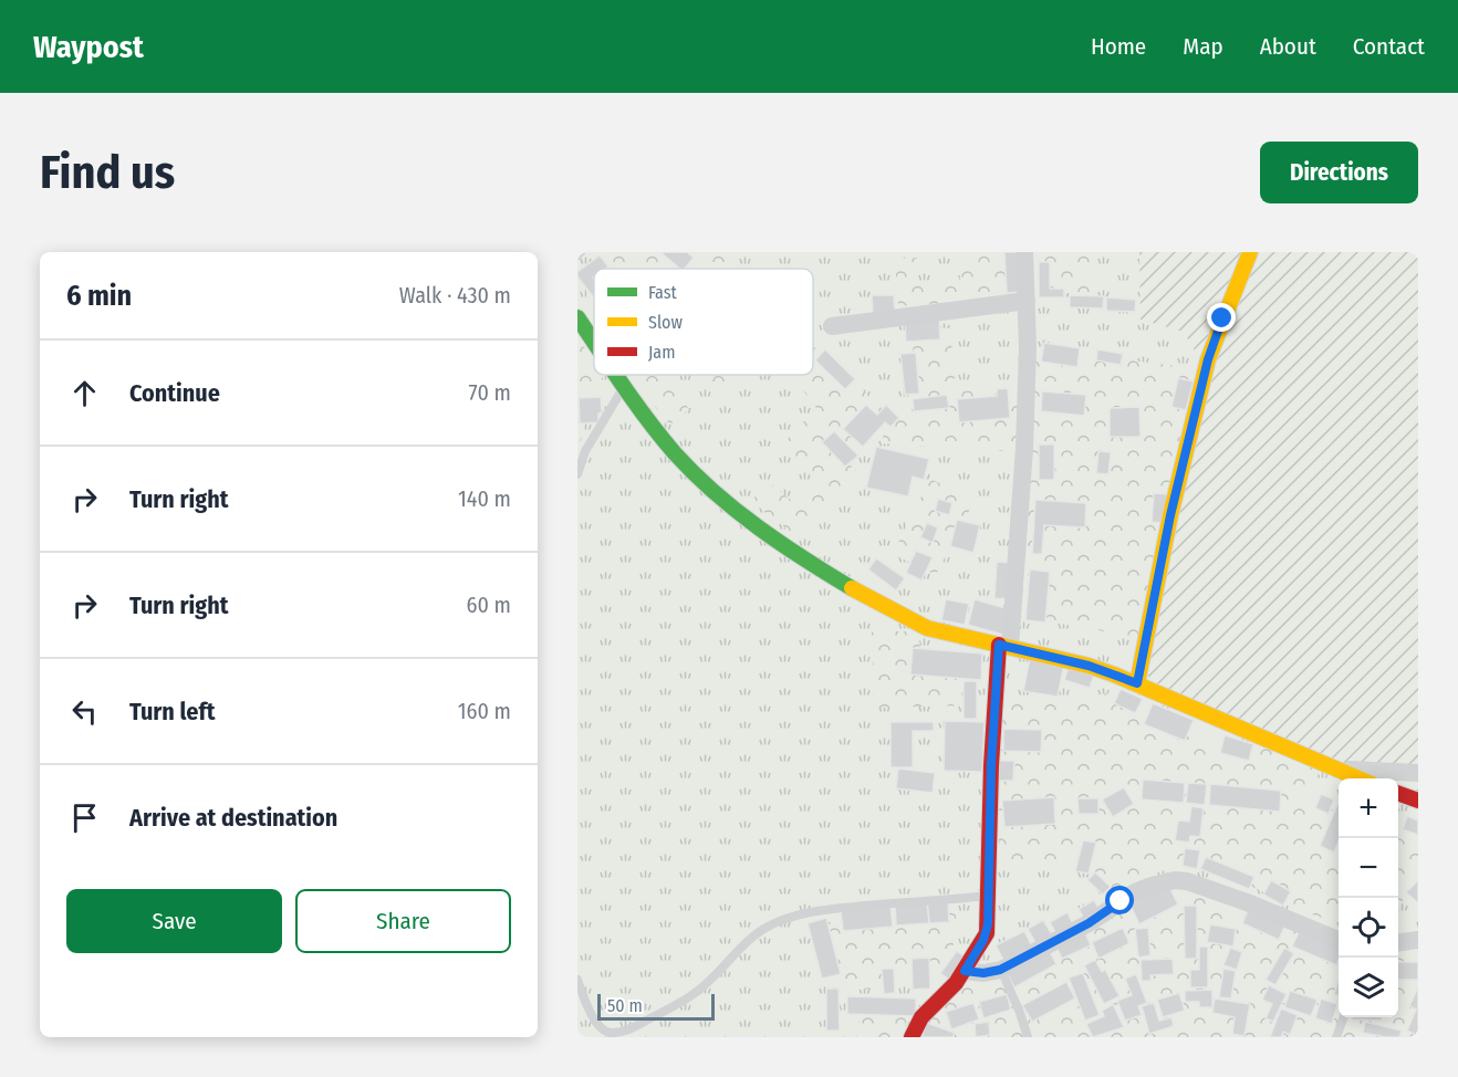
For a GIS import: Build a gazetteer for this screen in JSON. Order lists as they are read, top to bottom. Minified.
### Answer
{"legend":["Fast","Slow","Jam"],"scale_bar":"50 m","page":{"header":"Waypost","nav":["Home","Map","About","Contact"],"buttons":["Directions",["Save","Share"]],"title":"Find us","heading":["6 min","Walk · 430 m"],"list":[["Continue","70 m"],["Turn right","140 m"],["Turn right","60 m"],["Turn left","160 m"],"Arrive at destination"],"map_buttons":["+","−"],"scale":"50 m"}}
